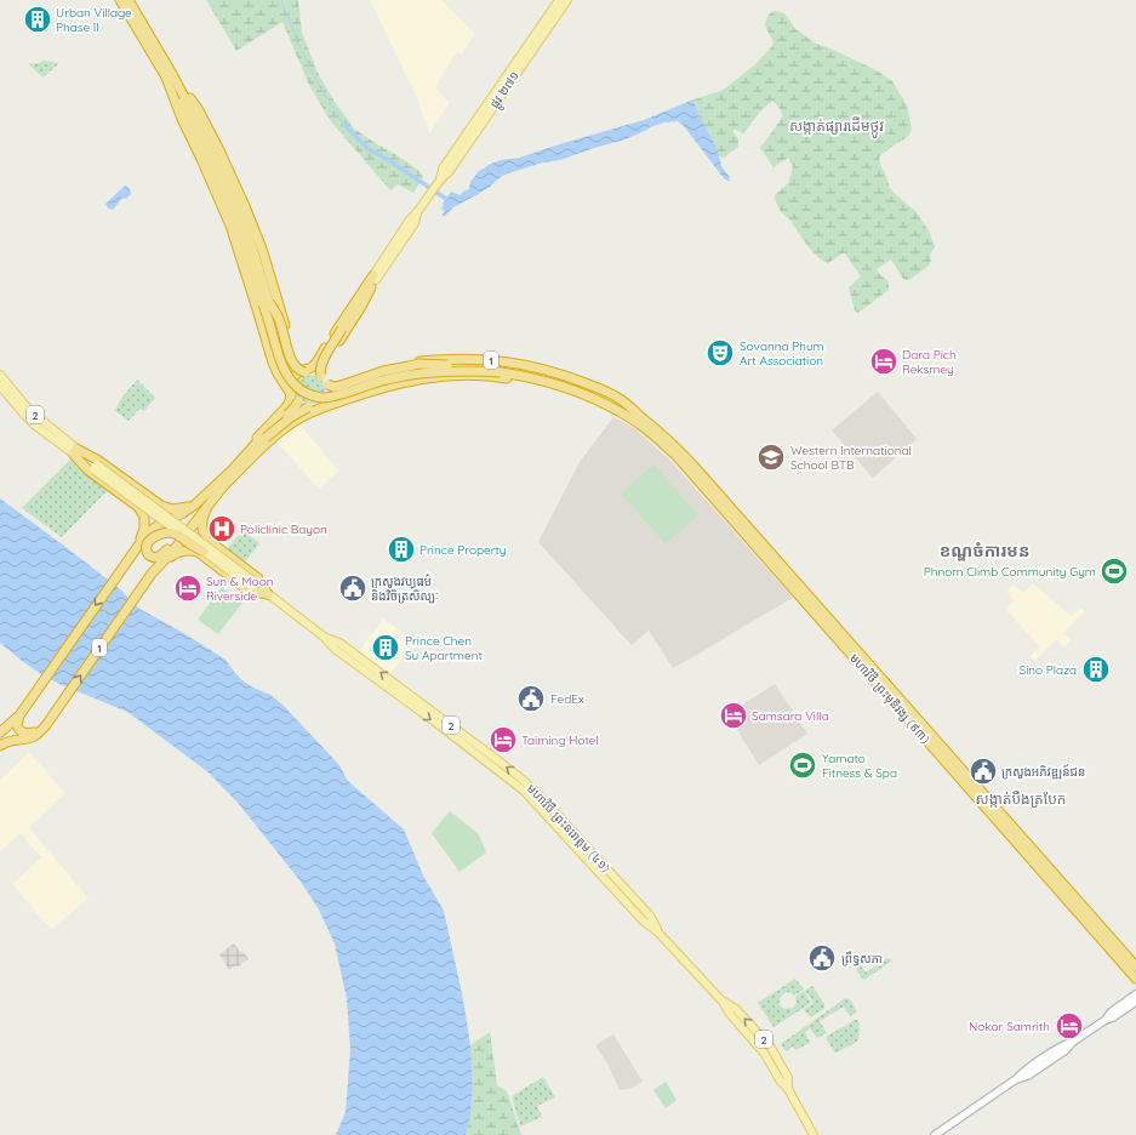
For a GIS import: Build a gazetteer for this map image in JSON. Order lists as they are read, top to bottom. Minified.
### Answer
{"streets":{"highway":["1","មហាវិថី ព្រះមុនីវង្ស (៩៣)"],"main road":["ផ្លូវ ២៧១","2","មហាវិថី ព្រះនរោត្តម (៤១)"]},"crossings":[["1","មហាវិថី ព្រះមុនីវង្ស (៩៣)"],["2","មហាវិថី ព្រះនរោត្តម (៤១)"]],"districts":["សង្កាត់ផ្សារដើមថ្កូវ","ខណ្ឌចំការមន","សង្កាត់បឹងត្របែក"],"places":{"building":["Urban Village Phase II","Prince Property","Prince Chen Su Apartment","Sino Plaza"],"theatre":["Sovanna Phum Art Association"],"hotel":["Dara Pich Reksmey","Sun & Moon Riverside","Samsara Villa","Taiming Hotel","Nokor Samrith"],"school or university":["Western International School BTB"],"hospital":["Policlinic Bayon"],"sports":["Phnom Climb Community Gym","Yamato Fitness & Spa"],"public building":["ក្រសួងវប្បធម៌ និងវិចិត្រសិល្បៈ","FedEx","ក្រសួងអភិវឌ្ឍន៍ជន","ព្រឹទ្ធសភា"]}}
